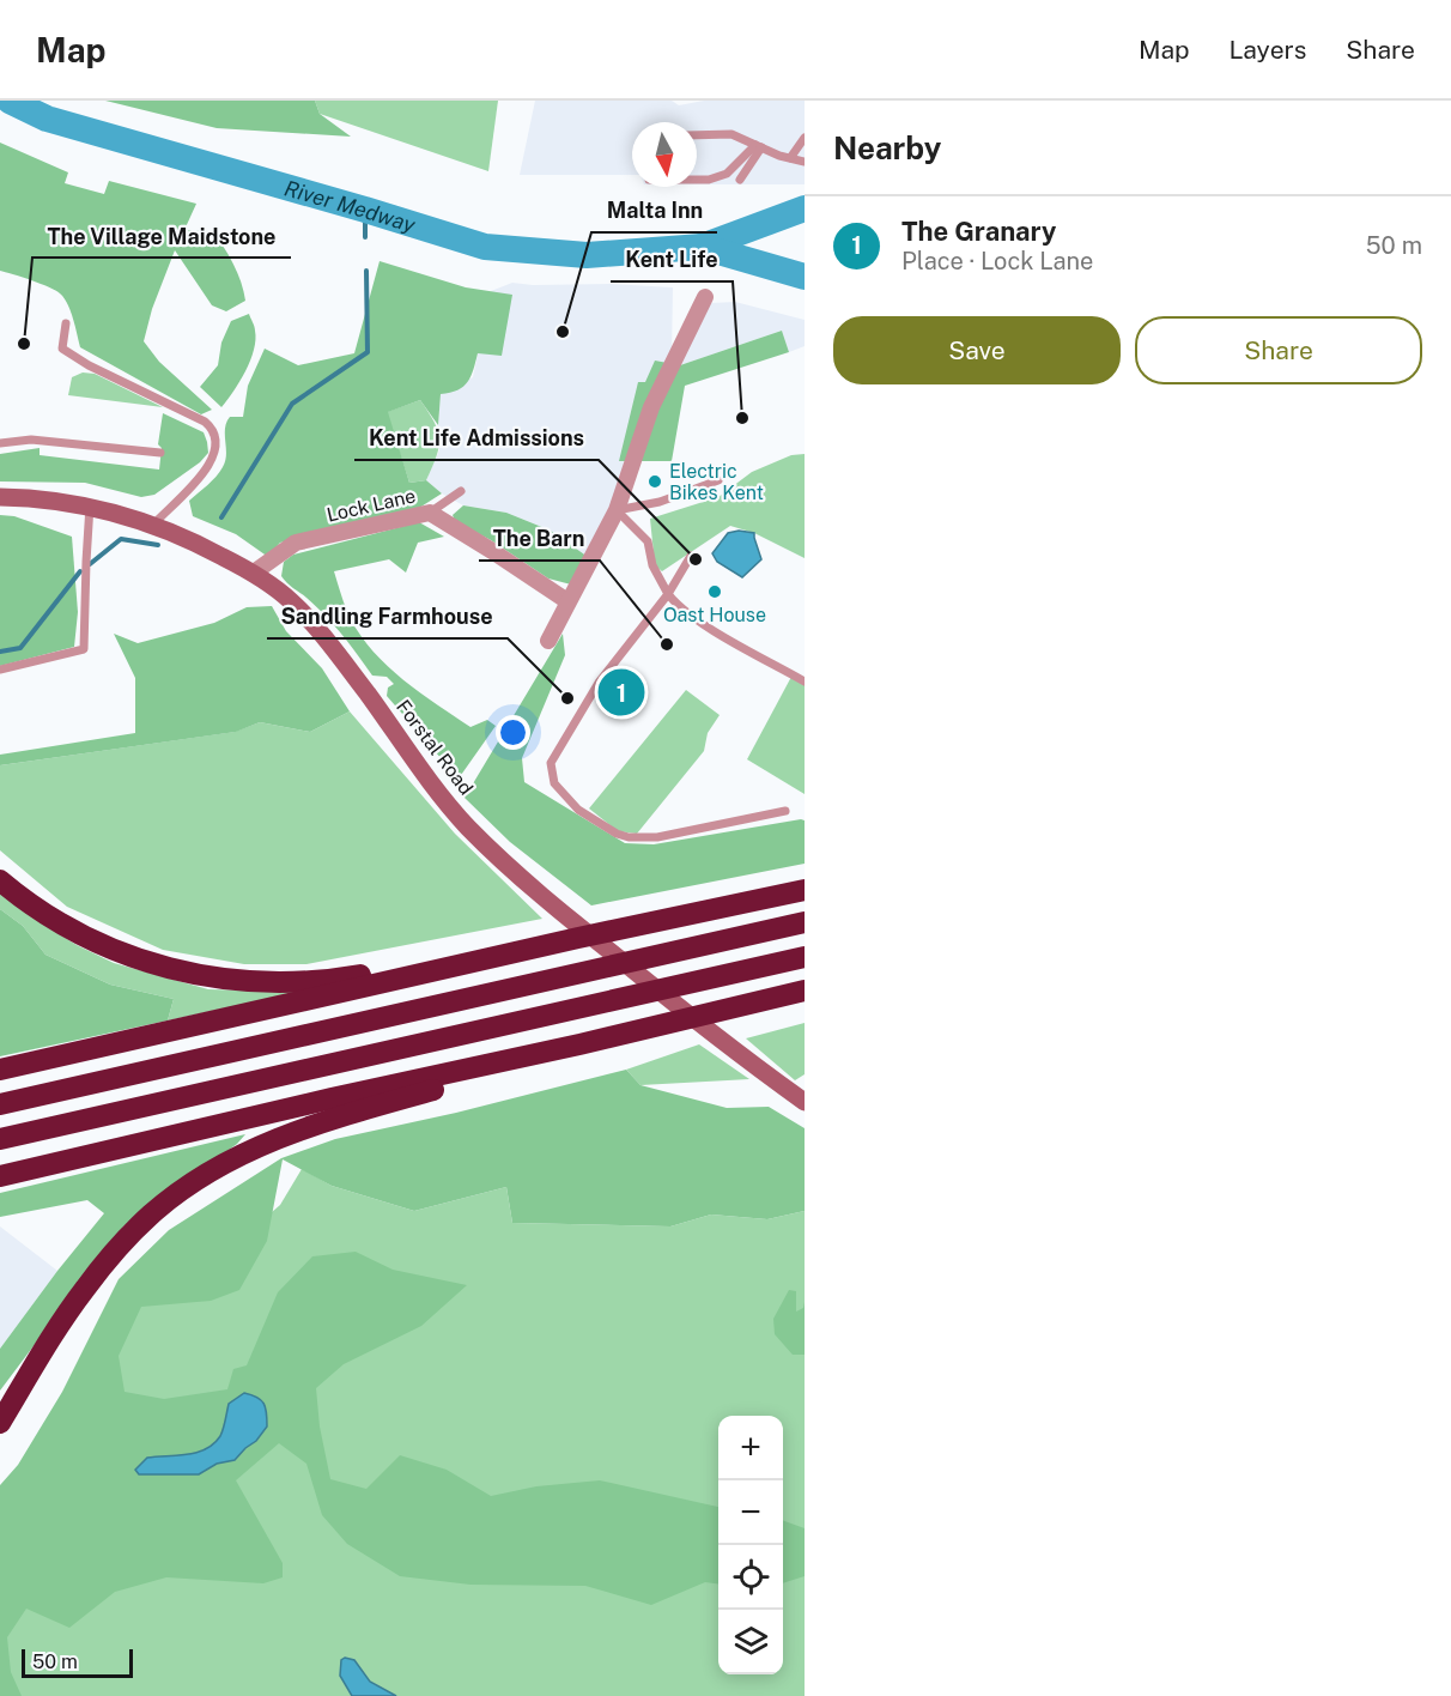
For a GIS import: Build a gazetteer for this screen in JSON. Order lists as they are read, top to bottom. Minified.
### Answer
{"streets":{"street":["Lock Lane","Forstal Road"]},"crossings":[["Lock Lane","Forstal Road"]],"water":["River Medway"],"places":["Malta Inn","The Village Maidstone","Kent Life","Electric Bikes Kent","Kent Life Admissions","Oast House","The Barn","Sandling Farmhouse"],"scale_bar":"50 m","north":"bottom","page":{"header":"Map","nav":["Map","Layers","Share"],"heading":"Nearby","list":[{"mark":"1","name":"The Granary","note":"Place · Lock Lane","value":"50 m"}],"buttons":["Save","Share"],"pins":"1","map_buttons":["+","−"],"scale":"50 m"}}
